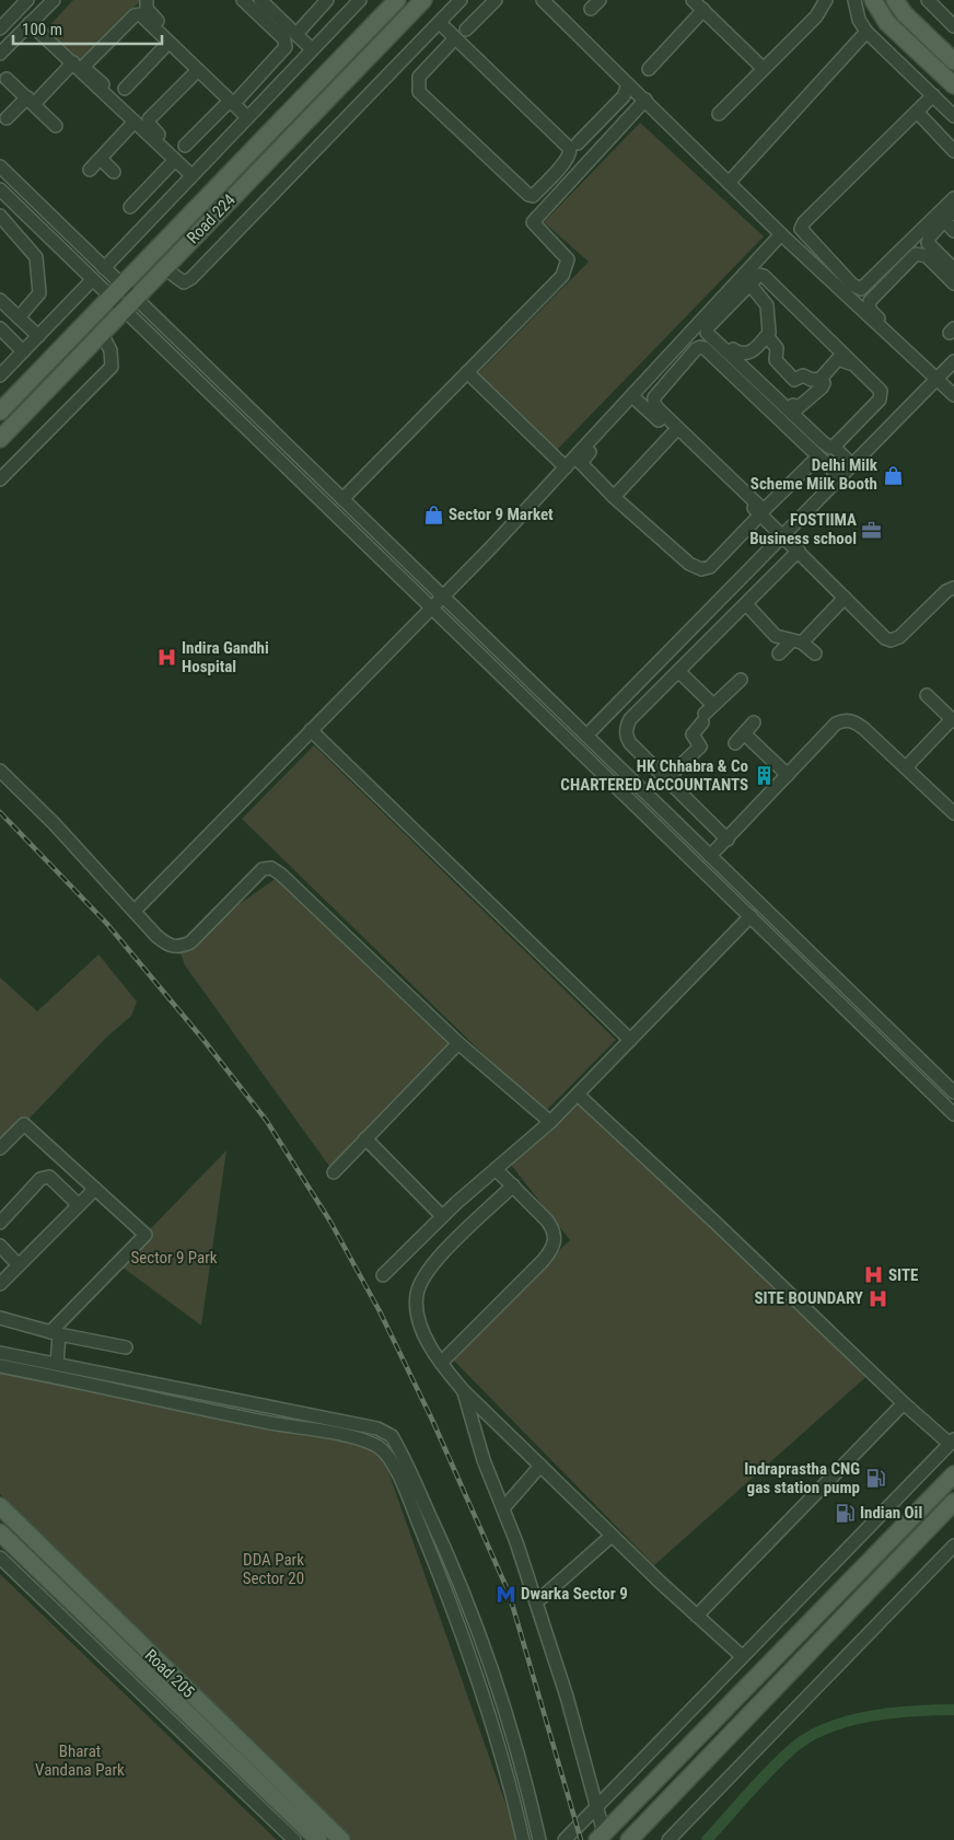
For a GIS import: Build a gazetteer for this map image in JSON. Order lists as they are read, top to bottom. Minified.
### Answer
{"streets":{"main road":["Road 224","Road 205"]},"parks":["Sector 9 Park","DDA Park Sector 20","Bharat Vandana Park"],"places":{"shop":["Delhi Milk Scheme Milk Booth","Sector 9 Market"],"office":["FOSTIIMA Business school"],"hospital":["Indira Gandhi Hospital","SITE","SITE BOUNDARY"],"building":["HK Chhabra & Co CHARTERED ACCOUNTANTS"],"fuel station":["Indraprastha CNG gas station pump","Indian Oil"],"metro station":["Dwarka Sector 9"]},"scale_bar":"100 m"}
